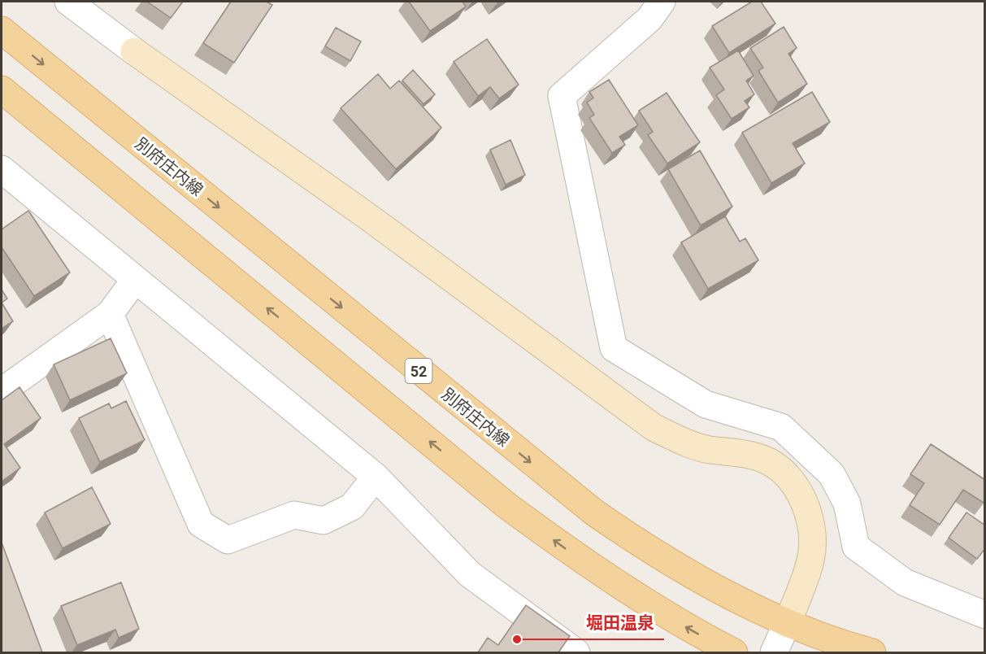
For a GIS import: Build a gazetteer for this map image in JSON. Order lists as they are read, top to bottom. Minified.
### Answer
{"streets":{"main road":["別府庄内線","52"]},"places":["堀田温泉"]}
